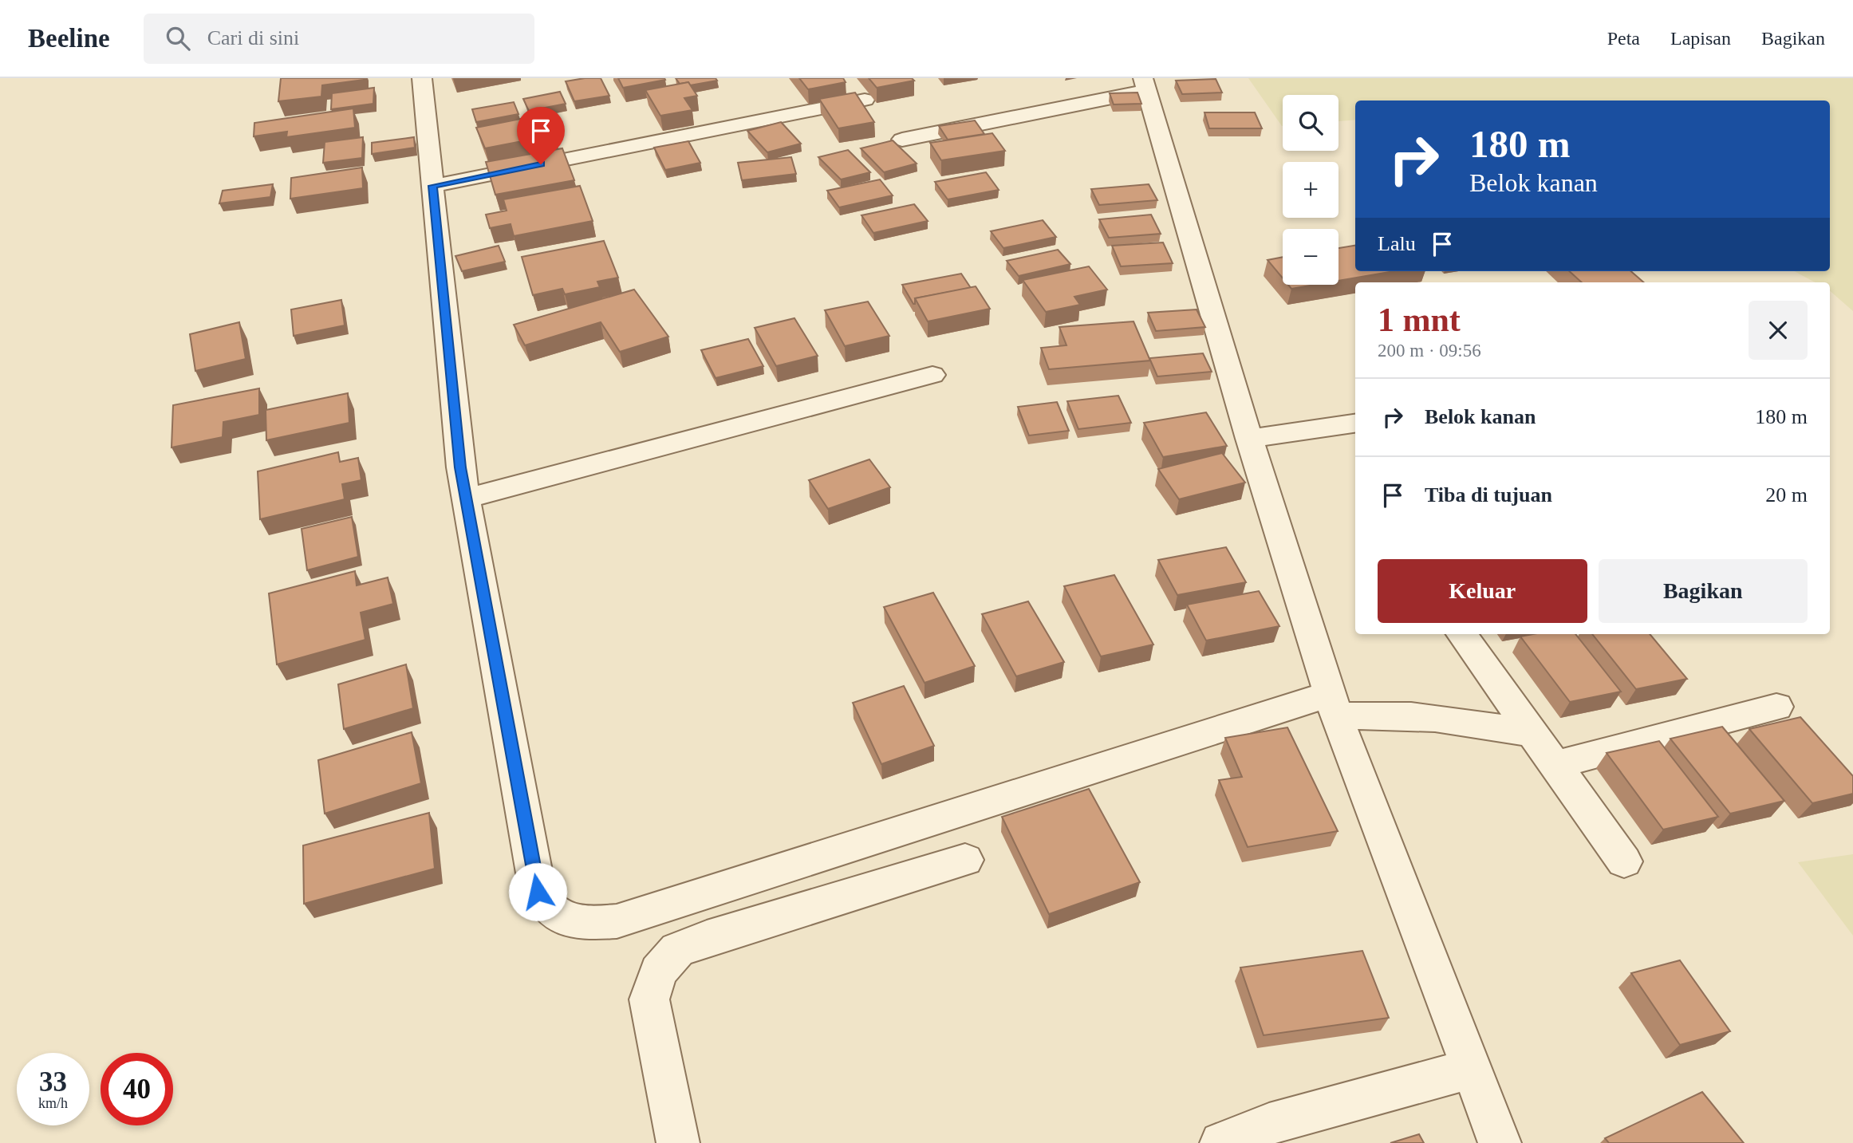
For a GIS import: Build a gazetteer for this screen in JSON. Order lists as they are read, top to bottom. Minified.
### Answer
{"page":{"header":"Beeline","search":"Cari di sini","nav":["Peta","Lapisan","Bagikan"],"map_buttons":["+","−"],"turn":["180 m","Belok kanan"],"then":"Lalu","heading":["1 mnt","200 m · 09:56"],"list":[{"name":"Belok kanan","value":"180 m"},{"name":"Tiba di tujuan","value":"20 m"}],"buttons":["Keluar","Bagikan"],"speed":"33 km/h","limit":"40"}}
